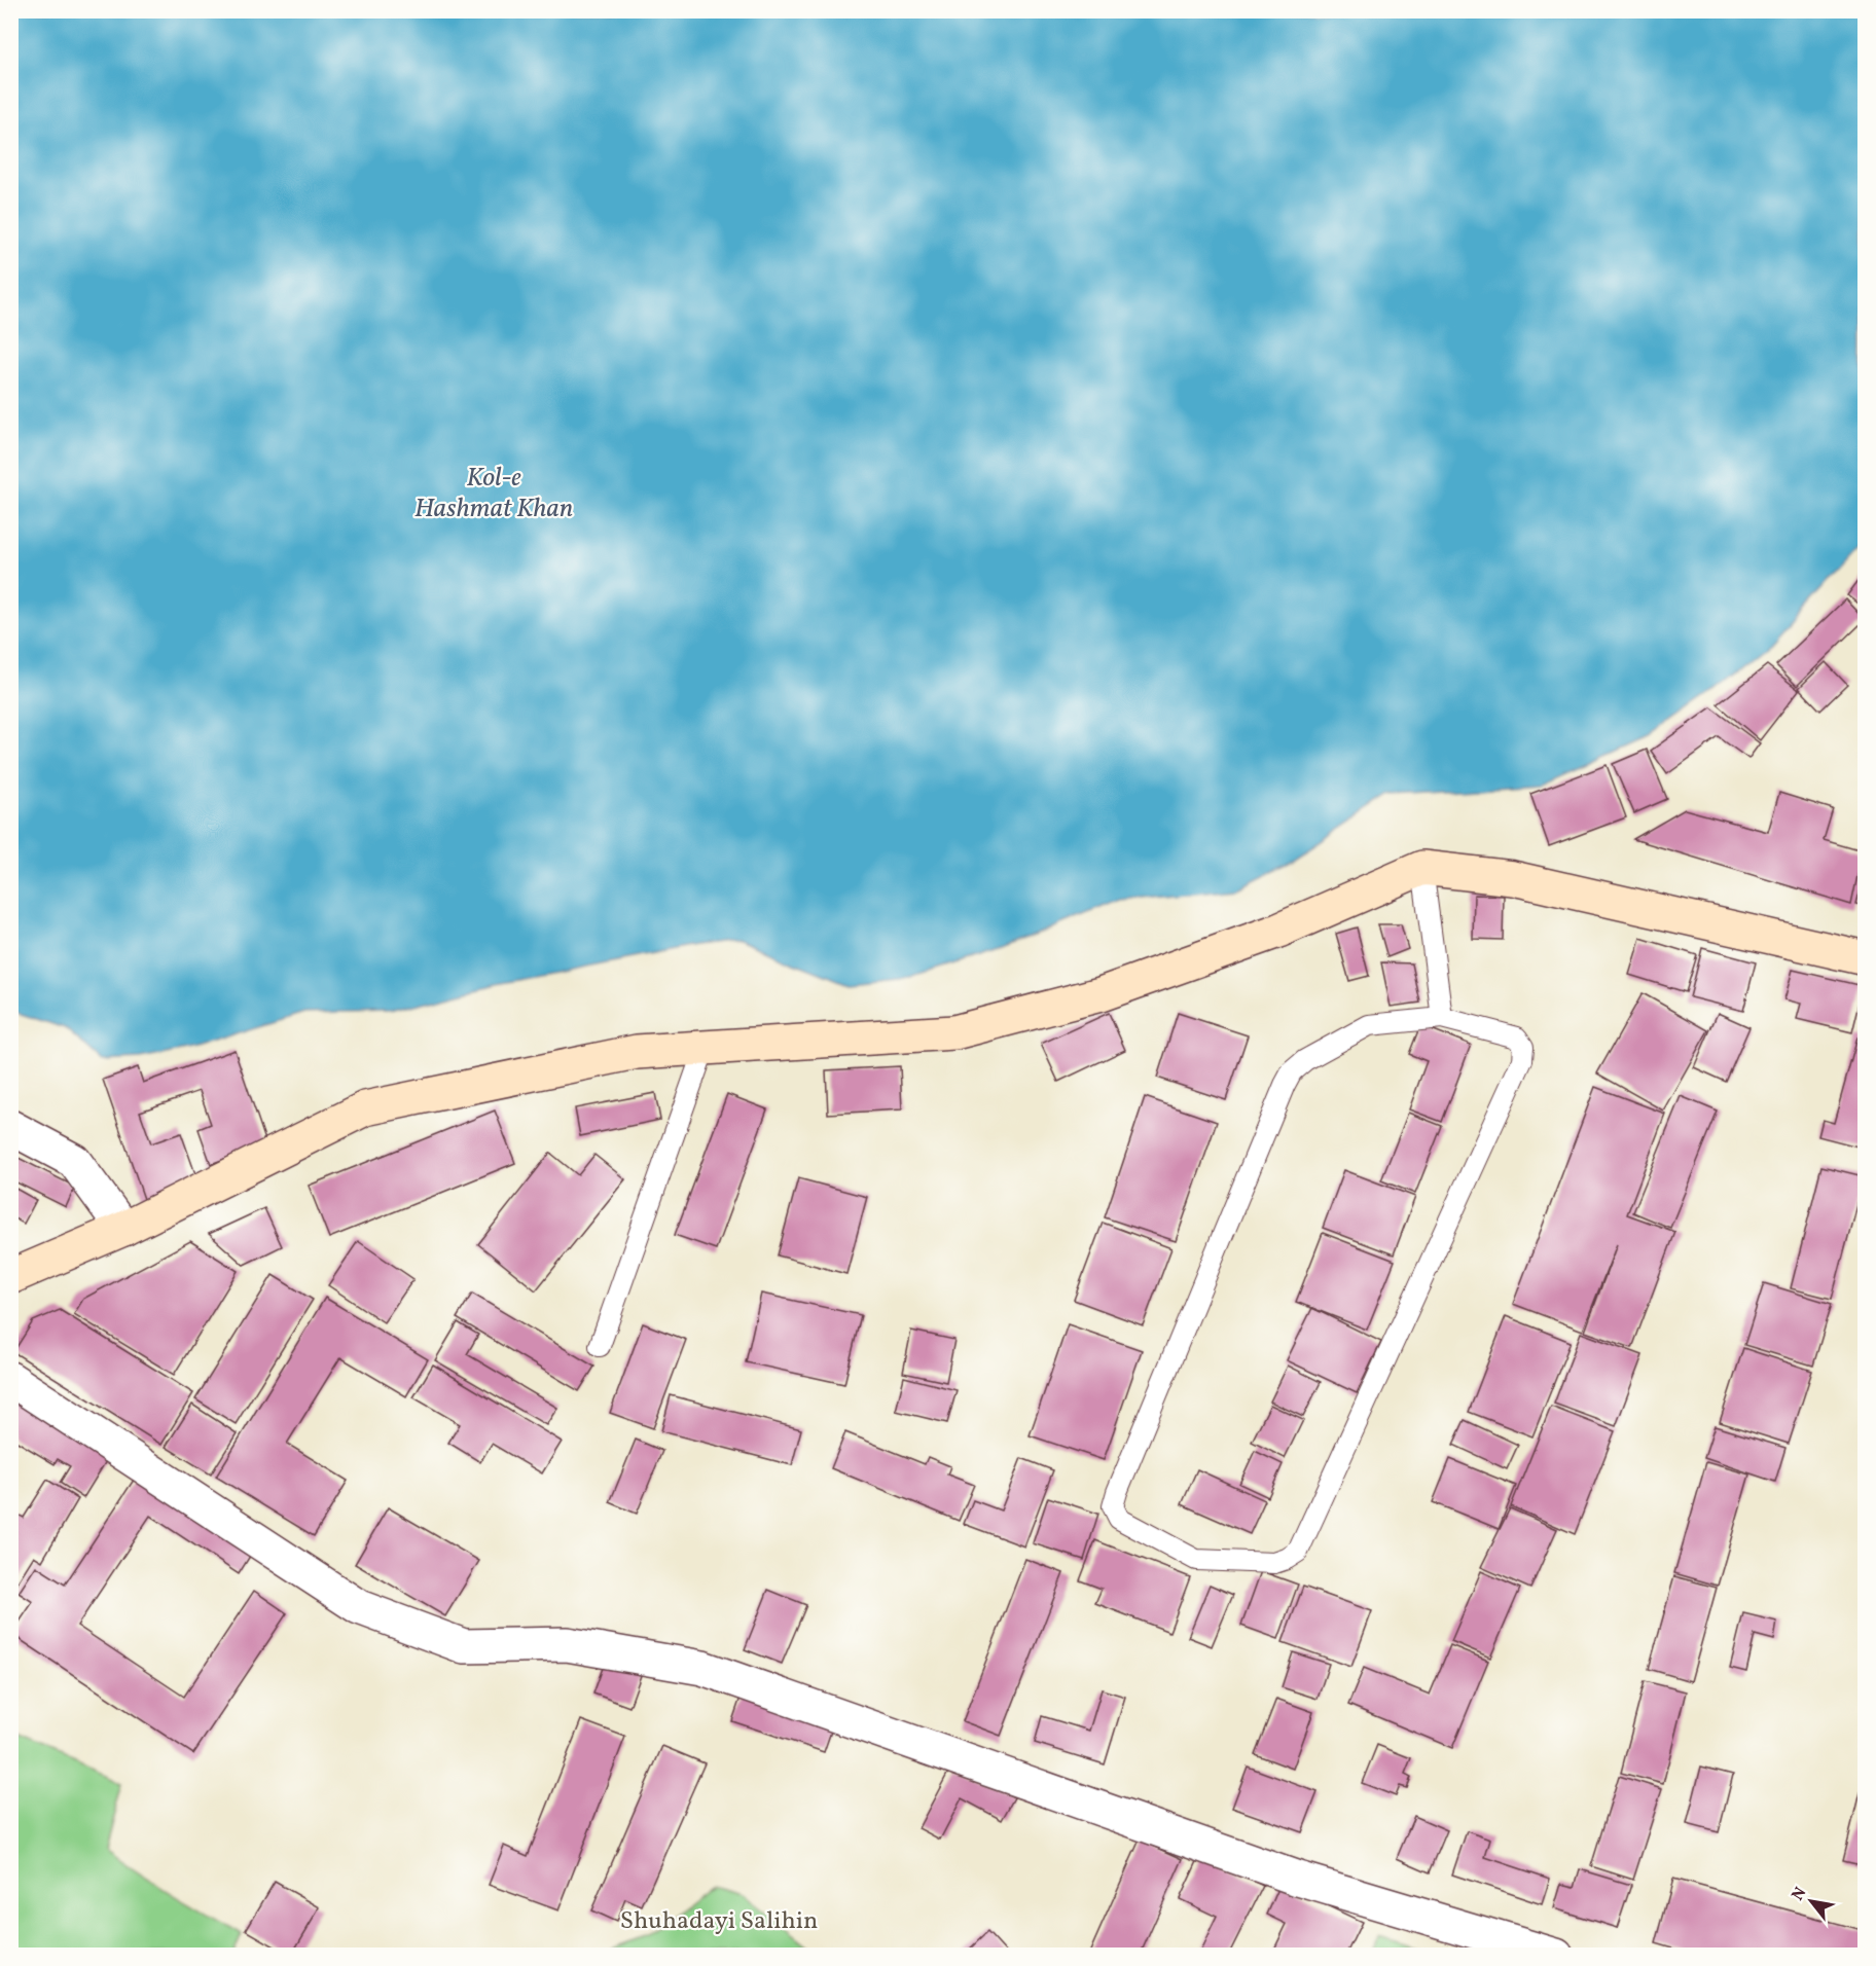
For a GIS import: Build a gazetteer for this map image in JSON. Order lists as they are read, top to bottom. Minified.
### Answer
{"water":["Kol-e Hashmat Khan"],"parks":["Shuhadayi Salihin"],"north":"top left"}
